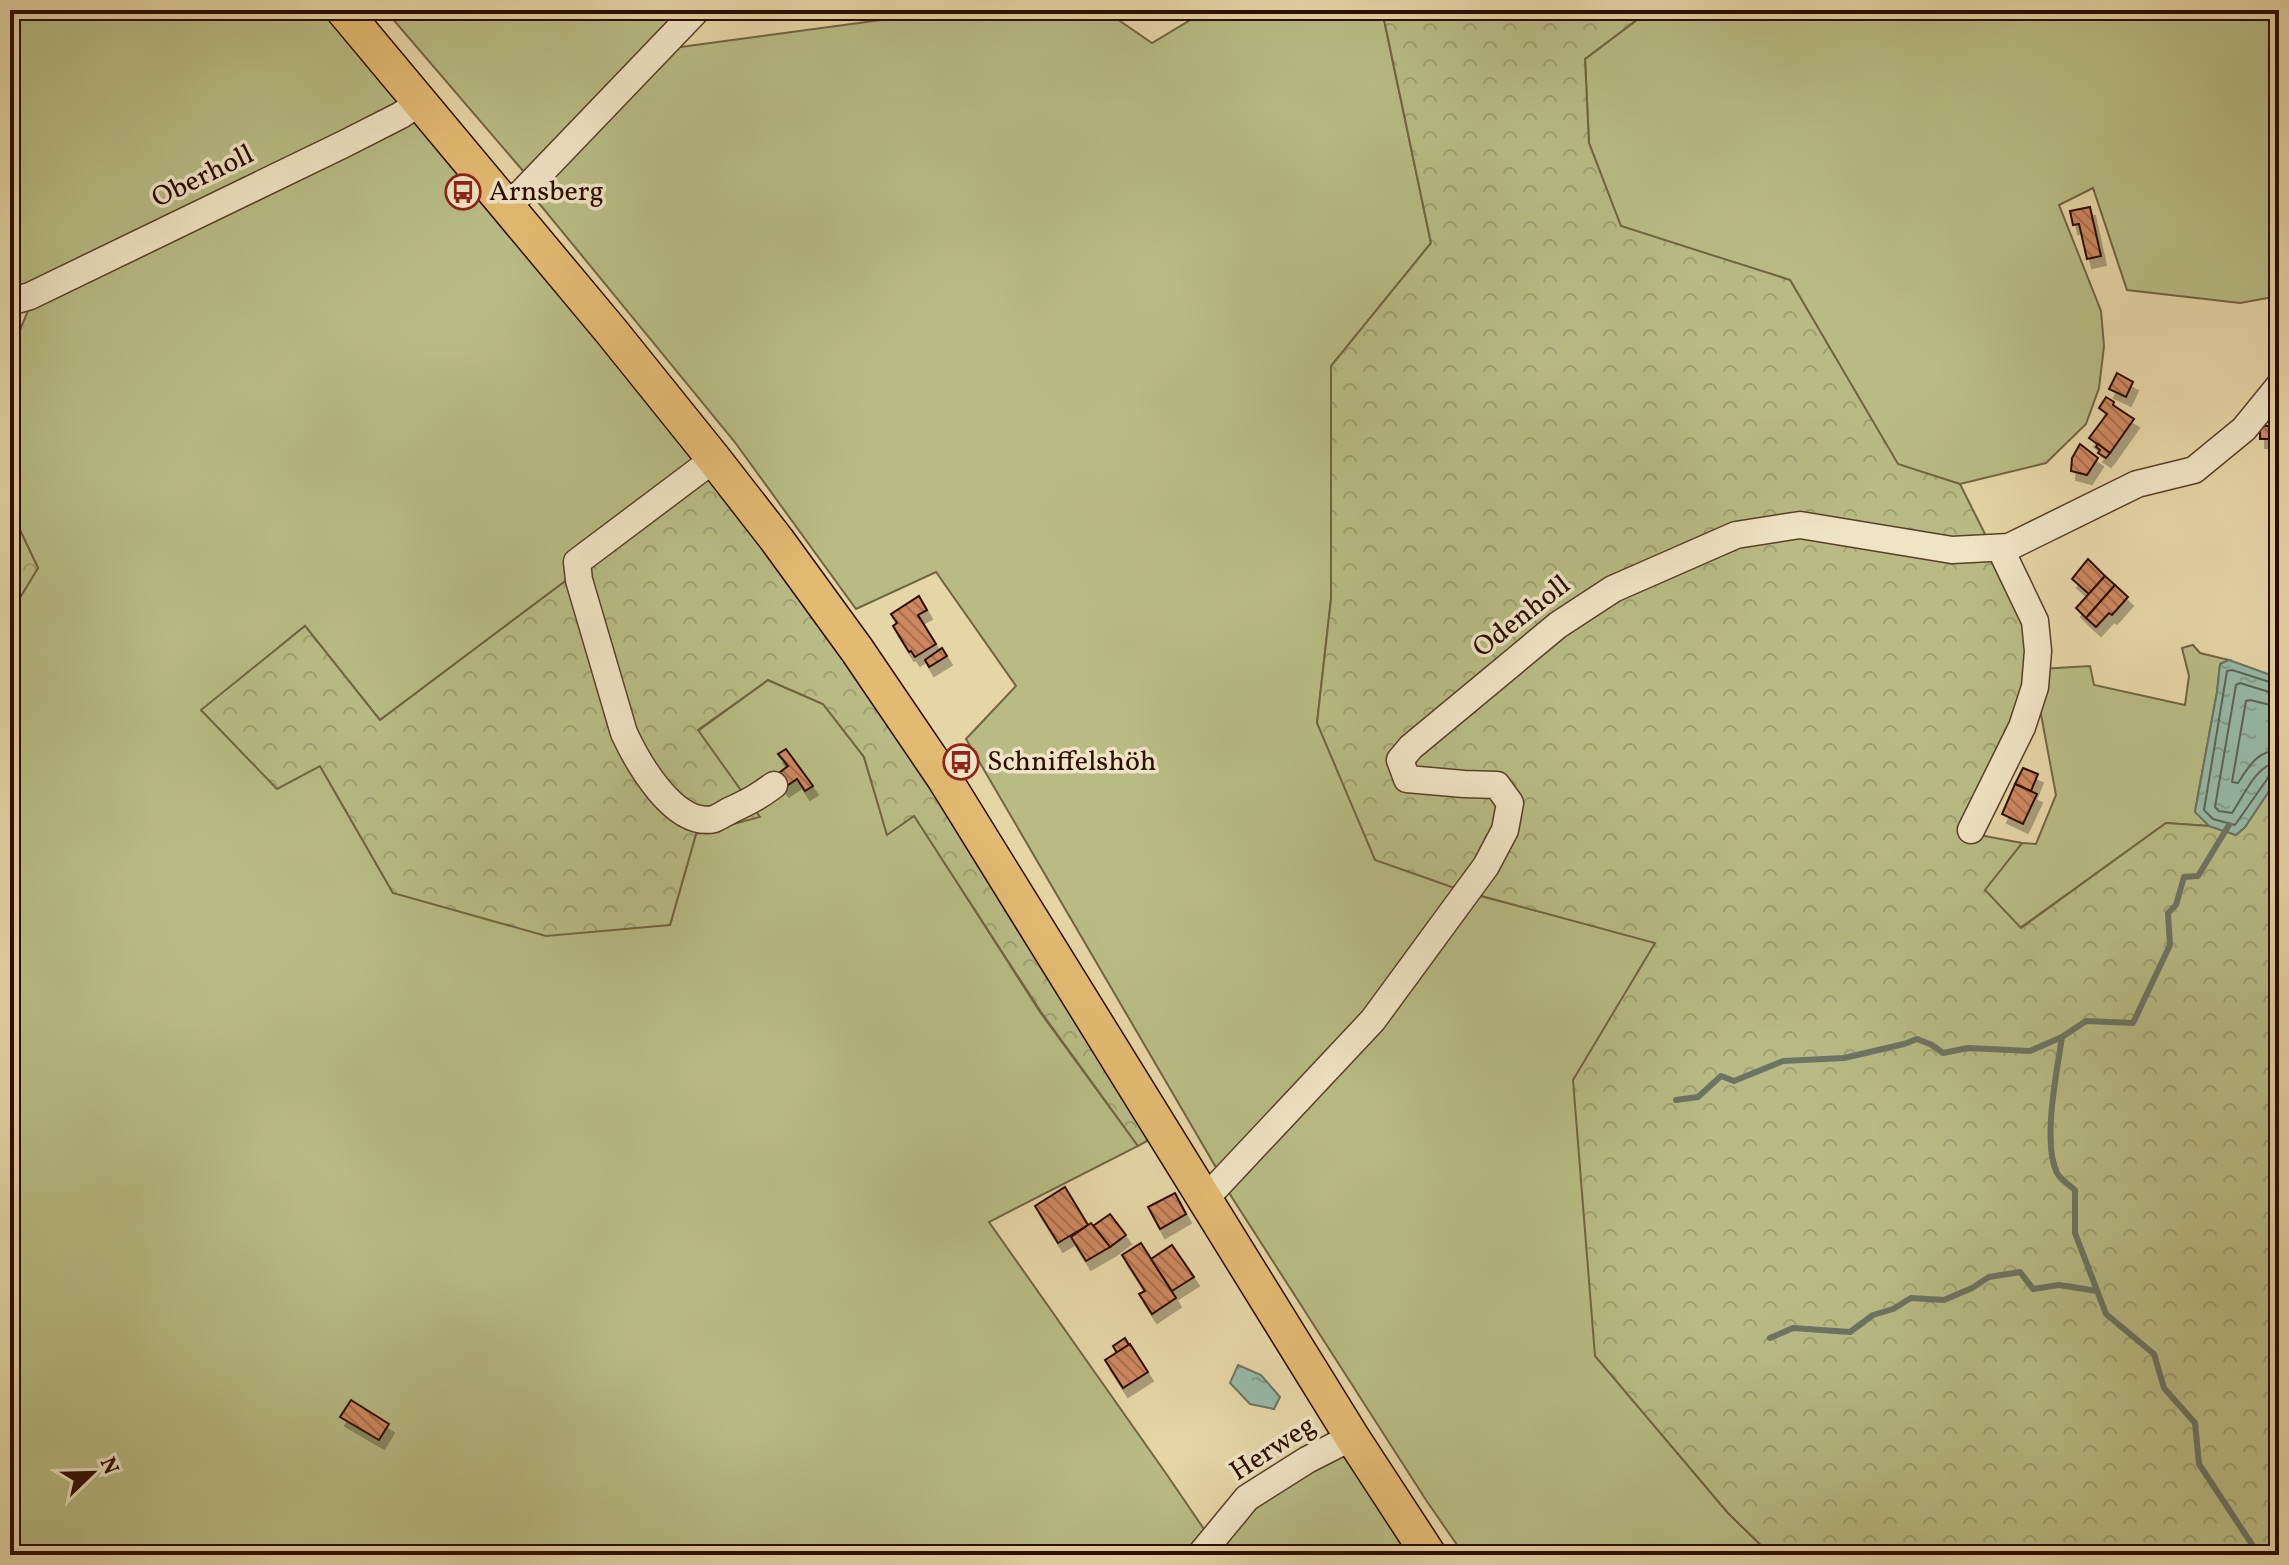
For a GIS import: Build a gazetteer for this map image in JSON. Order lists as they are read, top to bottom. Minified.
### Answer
{"streets":{"street":["Oberholl","Odenholl","Herweg"]},"places":{"bus stop":["Arnsberg","Schniffelshöh"]},"north":"top right"}
